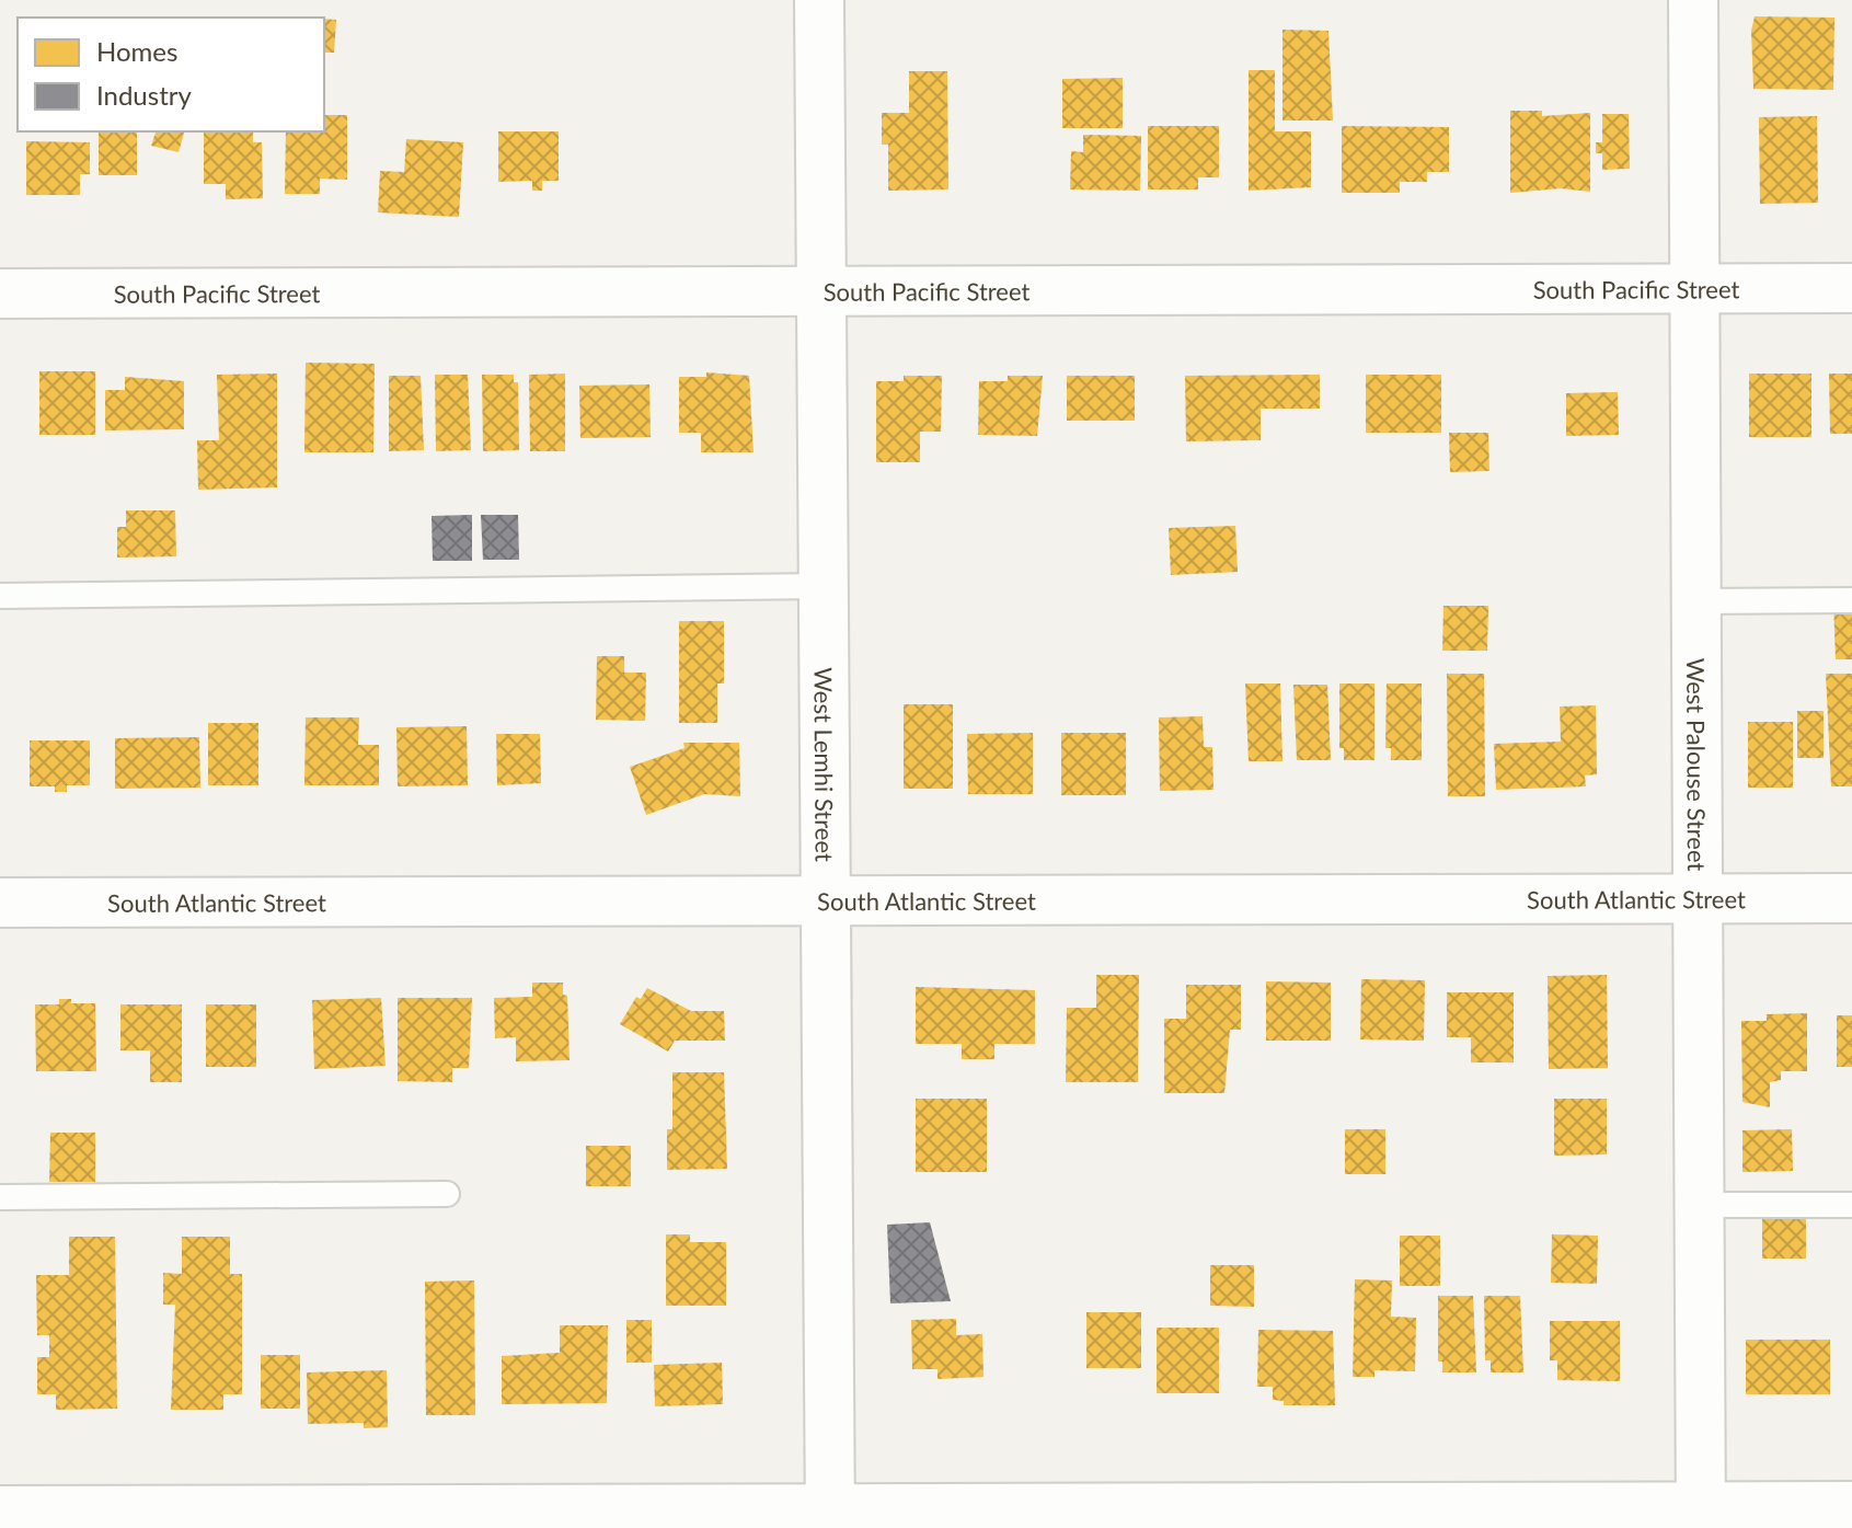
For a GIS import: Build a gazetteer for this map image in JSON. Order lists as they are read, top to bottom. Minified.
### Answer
{"streets":{"street":["South Pacific Street","West Lemhi Street","West Palouse Street","South Atlantic Street"]},"crossings":[["South Pacific Street","West Lemhi Street"],["South Pacific Street","West Palouse Street"],["West Lemhi Street","South Atlantic Street"],["West Palouse Street","South Atlantic Street"]],"legend":["Homes","Industry"]}
